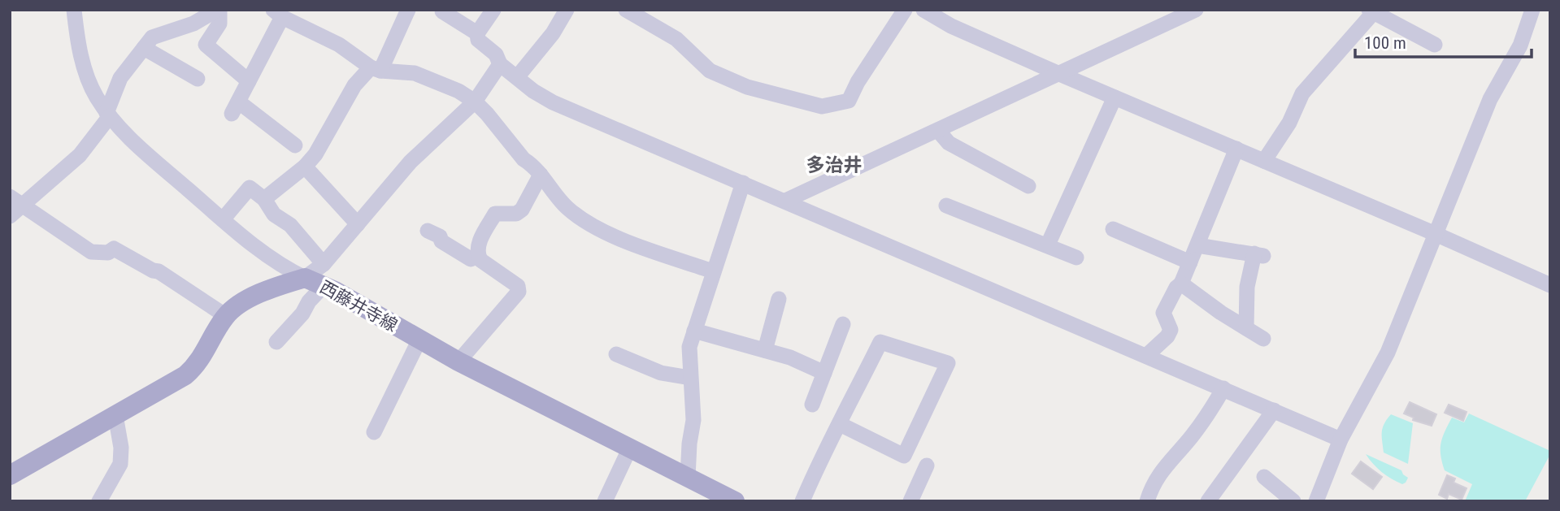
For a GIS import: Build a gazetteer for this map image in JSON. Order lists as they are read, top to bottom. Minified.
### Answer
{"streets":{"main road":["西藤井寺線"]},"districts":["多治井"],"scale_bar":"100 m"}
